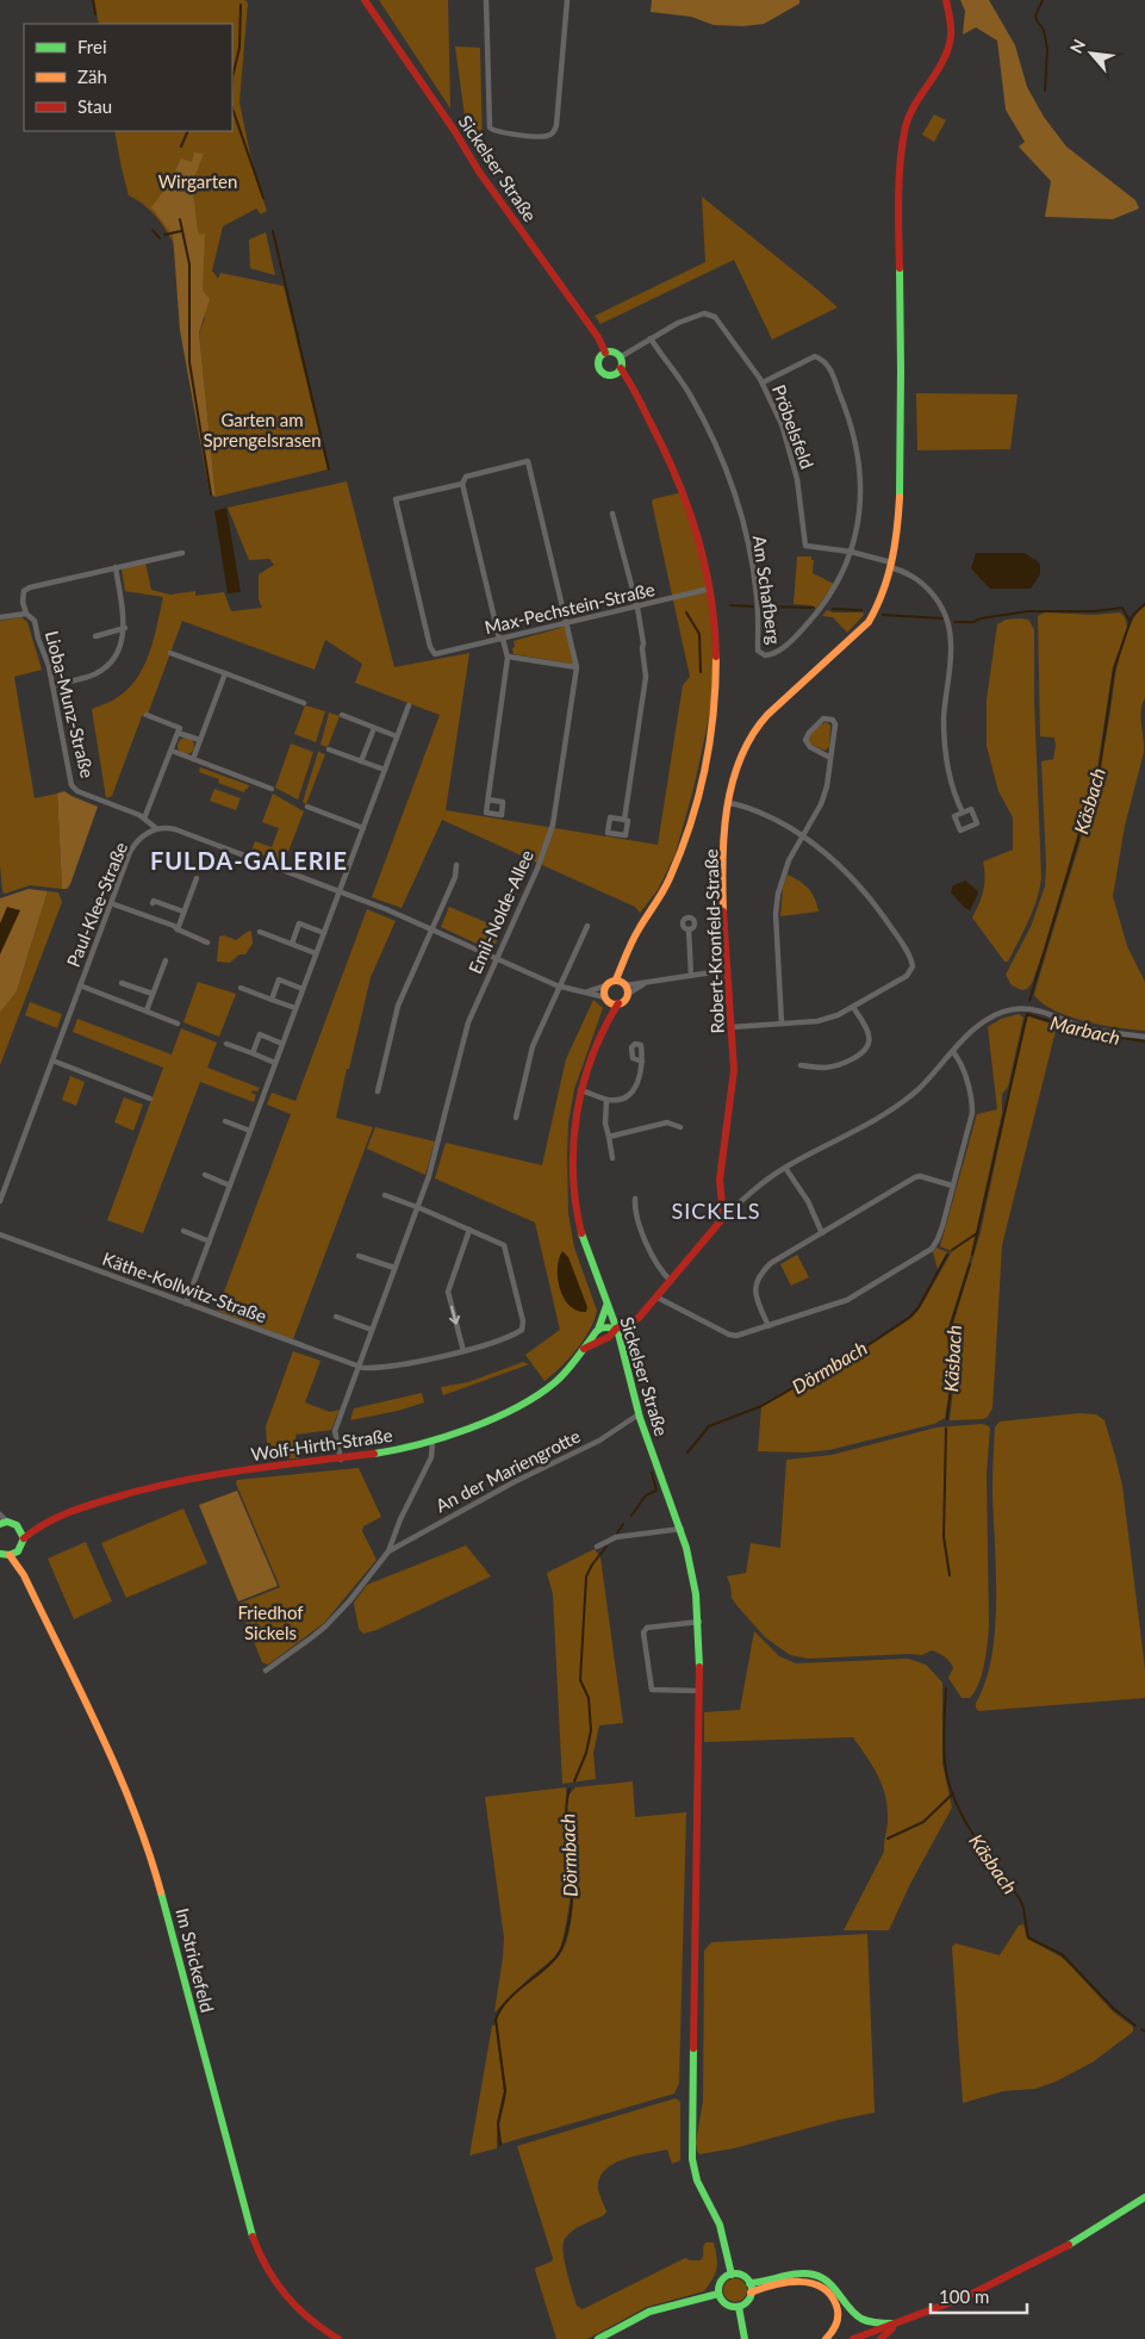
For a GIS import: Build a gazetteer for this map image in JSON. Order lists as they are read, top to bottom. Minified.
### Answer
{"streets":{"main road":["Sickelser Straße","Robert-Kronfeld-Straße","Wolf-Hirth-Straße","Im Strickefeld"],"street":["Pröbelsfeld","Am Schafberg","Max-Pechstein-Straße","Lioba-Munz-Straße","Paul-Klee-Straße","Emil-Nolde-Allee","Käthe-Kollwitz-Straße","An der Mariengrotte"]},"crossings":[["Sickelser Straße","Pröbelsfeld"],["Sickelser Straße","Wolf-Hirth-Straße"],["Sickelser Straße","An der Mariengrotte"],["Pröbelsfeld","Am Schafberg"],["Pröbelsfeld","Robert-Kronfeld-Straße"],["Max-Pechstein-Straße","Emil-Nolde-Allee"],["Lioba-Munz-Straße","Paul-Klee-Straße"],["Emil-Nolde-Allee","Käthe-Kollwitz-Straße"],["Emil-Nolde-Allee","Wolf-Hirth-Straße"],["Robert-Kronfeld-Straße","Wolf-Hirth-Straße"]],"districts":["FULDA-GALERIE","SICKELS"],"water":["Käsbach","Marbach","Dörmbach"],"parks":["Wirgarten","Garten am Sprengelsrasen","Friedhof Sickels"],"legend":["Frei","Zäh","Stau"],"scale_bar":"100 m","north":"top left"}
